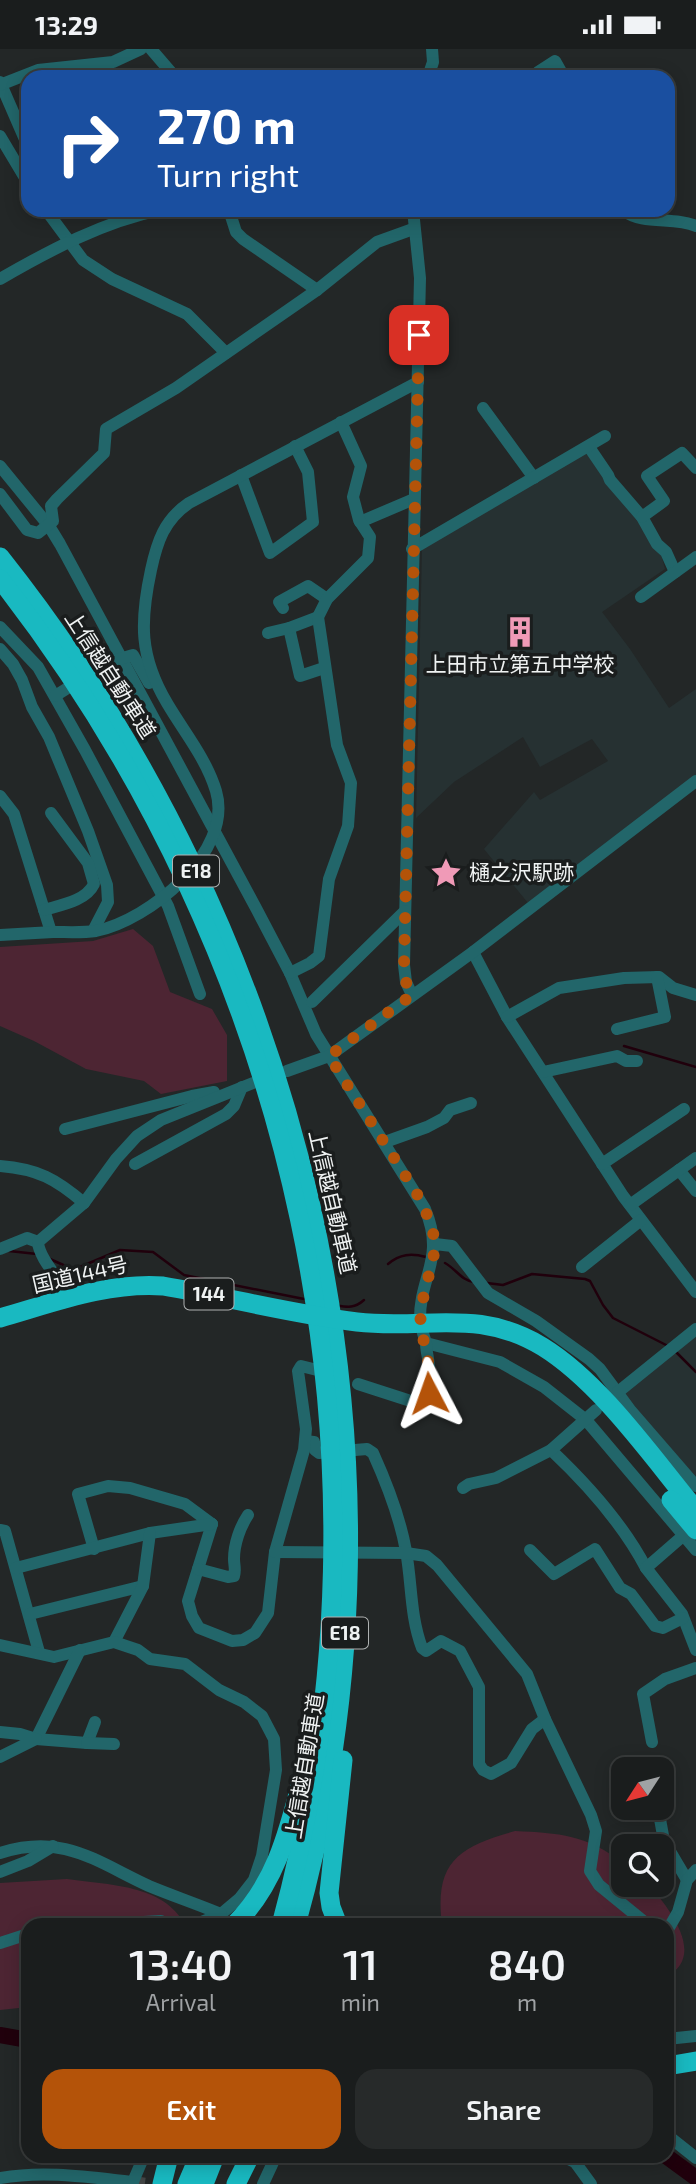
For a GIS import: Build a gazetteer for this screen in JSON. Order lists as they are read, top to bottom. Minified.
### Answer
{"streets":{"highway":["上信越自動車道","E18","国道144号","144"]},"places":{"building":["上田市立第五中学校"],"place":["樋之沢駅跡"]},"north":"bottom left","page":{"status":"13:29","turn":["270 m","Turn right"],"eta":["13:40","Arrival","11","min","840","m"],"buttons":["Exit","Share"]}}
